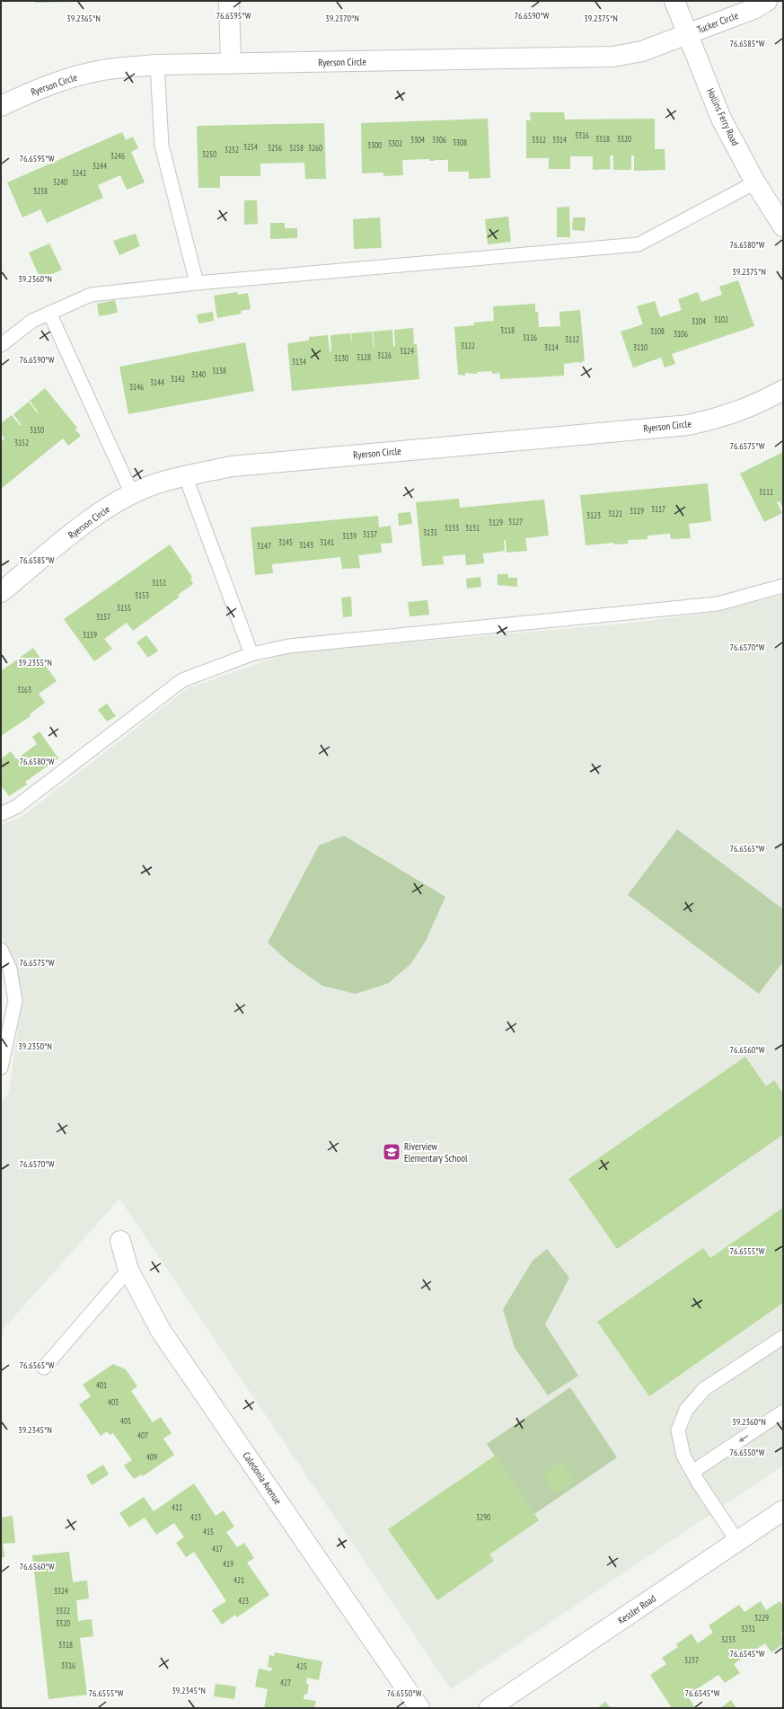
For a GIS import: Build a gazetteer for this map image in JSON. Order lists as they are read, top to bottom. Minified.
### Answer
{"streets":{"street":["Tucker Circle","Ryerson Circle","Hollins Ferry Road","Caledonia Avenue","Kessler Road"]},"crossings":[["Tucker Circle","Ryerson Circle"],["Tucker Circle","Hollins Ferry Road"],["Ryerson Circle","Hollins Ferry Road"]],"places":{"school or university":["Riverview Elementary School"]},"house_numbers":["3316","3318","3320","3304","3306","3312","3314","3308","3302","3300","3254","3256","3258","3260","3252","3250","3246","3244","3242","3240","3238","3102","3104","3118","3108","3106","3116","3112","3122","3114","3110","3124","3126","3128","3130","3134","3138","3140","3142","3144","3146","3150","3152","3111","3117","3119","3121","3123","3127","3129","3133","3131","3135","3137","3139","3145","3141","3143","3147","3151","3153","3155","3157","3159","3163","401","403","405","407","409","411","413","3290","415","417","419","421","3324","423","3322","3229","3320","3231","3233","3318","3237","3316","425","427"],"coordinates":["76.6590°W","76.6595°W","39.2365°N","39.2370°N","39.2375°N","76.6585°W","76.6580°W","39.2360°N","76.6575°W","76.6570°W","39.2355°N","76.6565°W","39.2350°N","76.6560°W","76.6555°W","39.2345°N","76.6550°W","76.6545°W"]}
